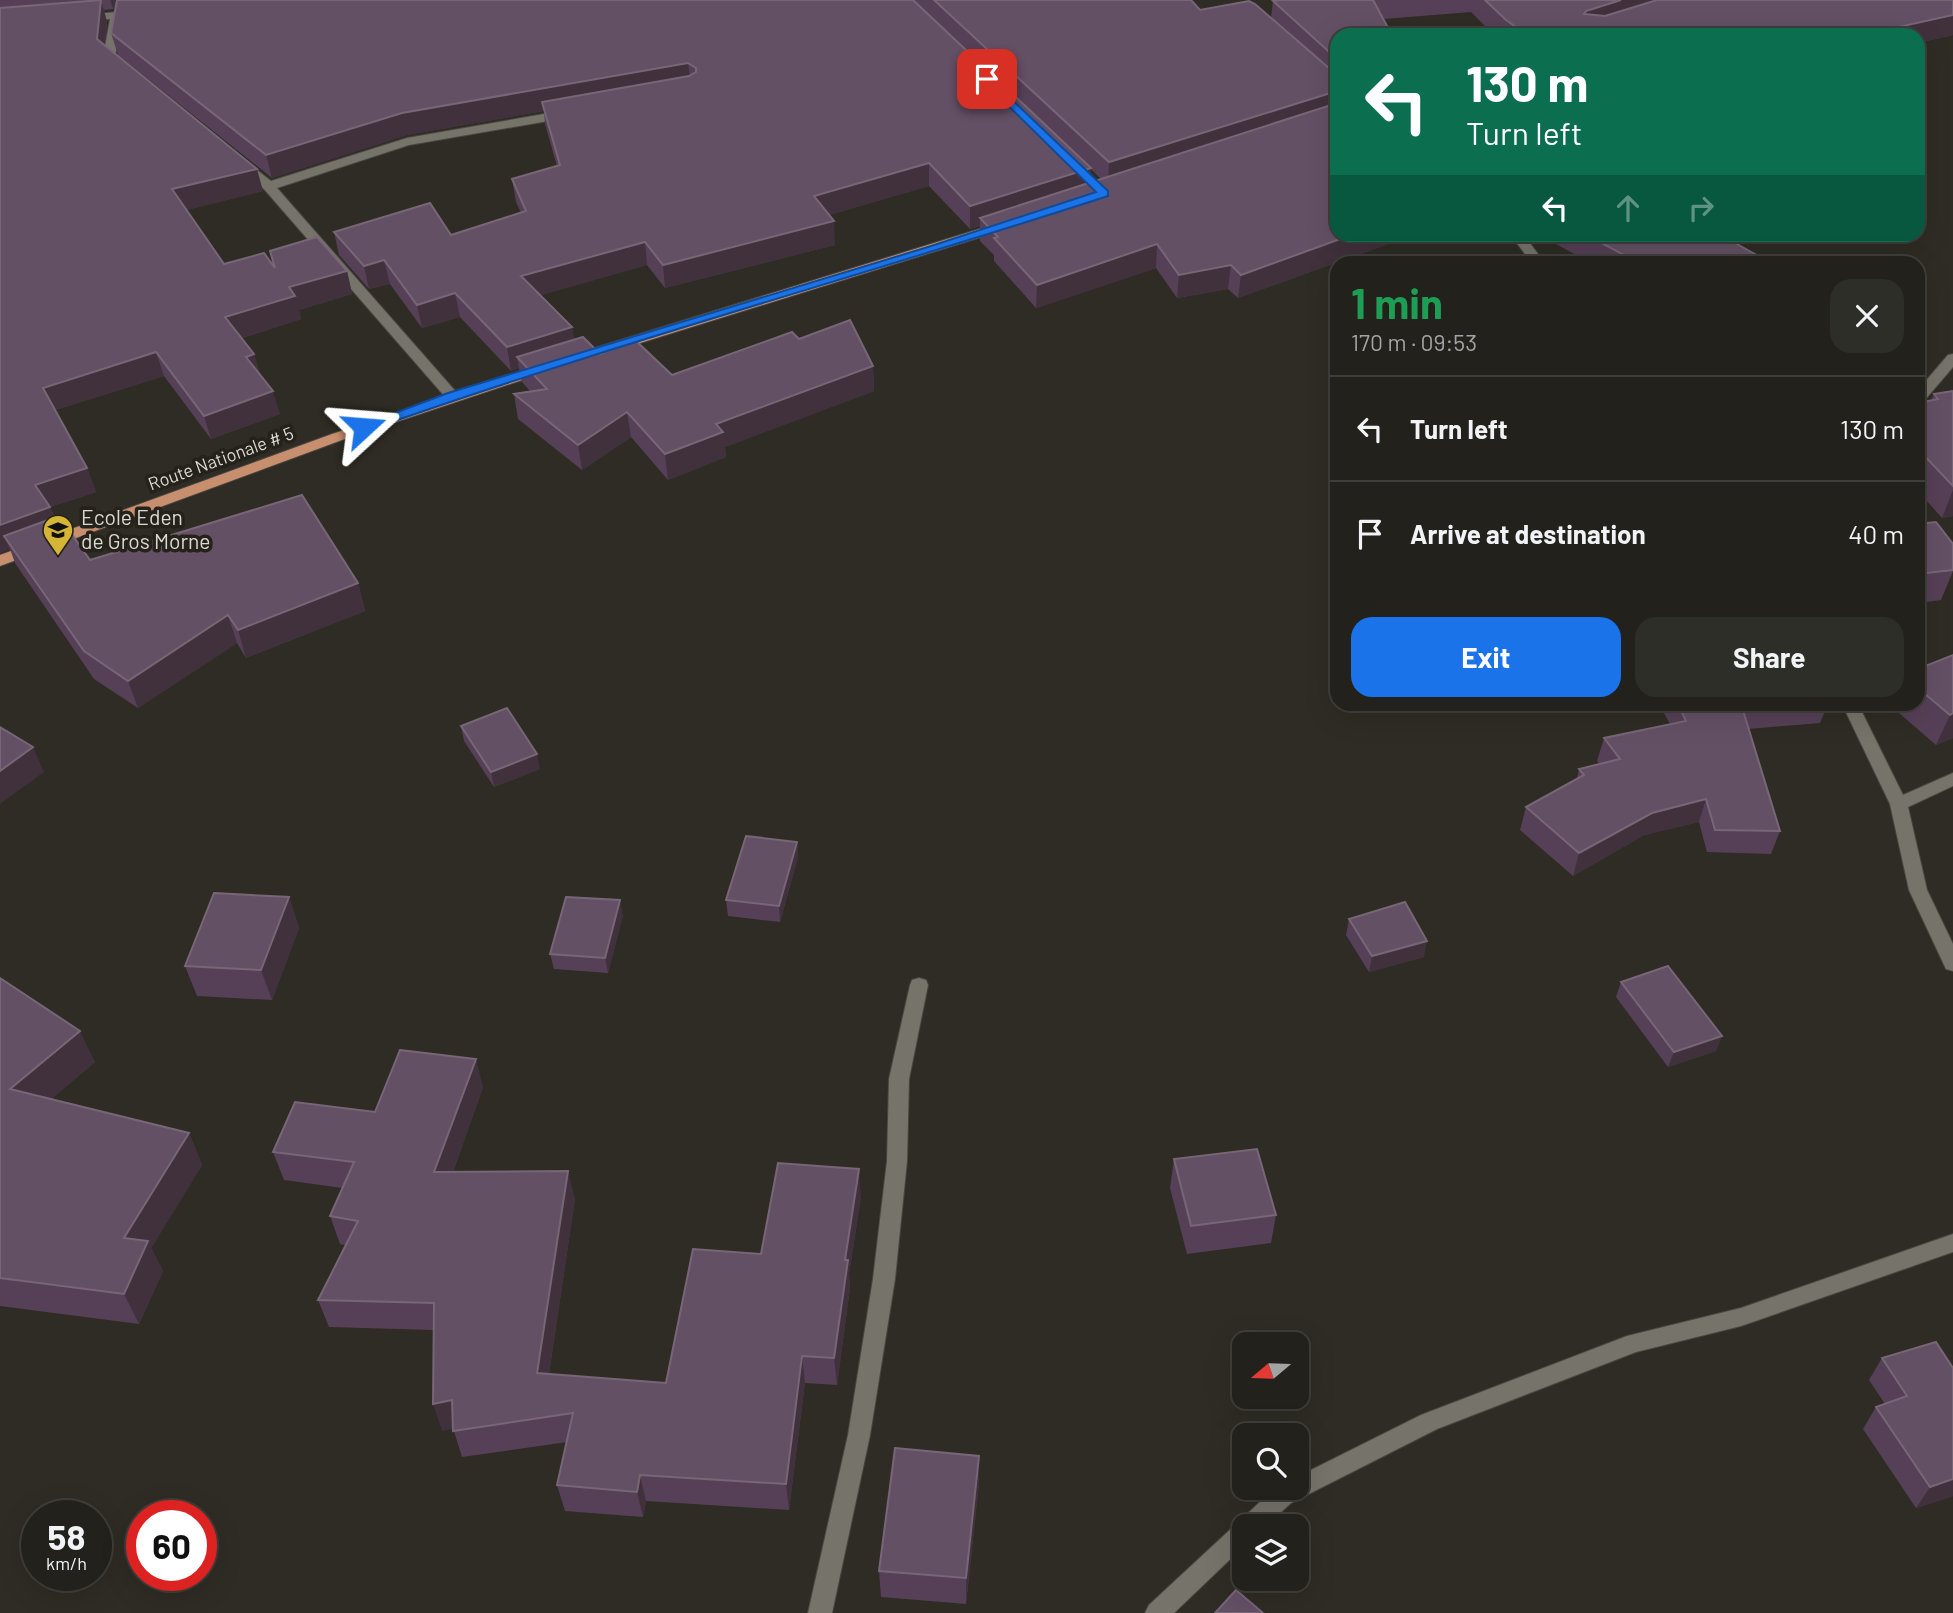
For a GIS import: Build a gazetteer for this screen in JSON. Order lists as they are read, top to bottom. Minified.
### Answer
{"streets":{"main road":["Route Nationale # 5"]},"places":{"school or university":["Ecole Eden de Gros Morne"]},"north":"left","page":{"turn":["130 m","Turn left"],"heading":["1 min","170 m · 09:53"],"list":[{"name":"Turn left","value":"130 m"},{"name":"Arrive at destination","value":"40 m"}],"buttons":["Exit","Share"],"speed":"58 km/h","limit":"60"}}
